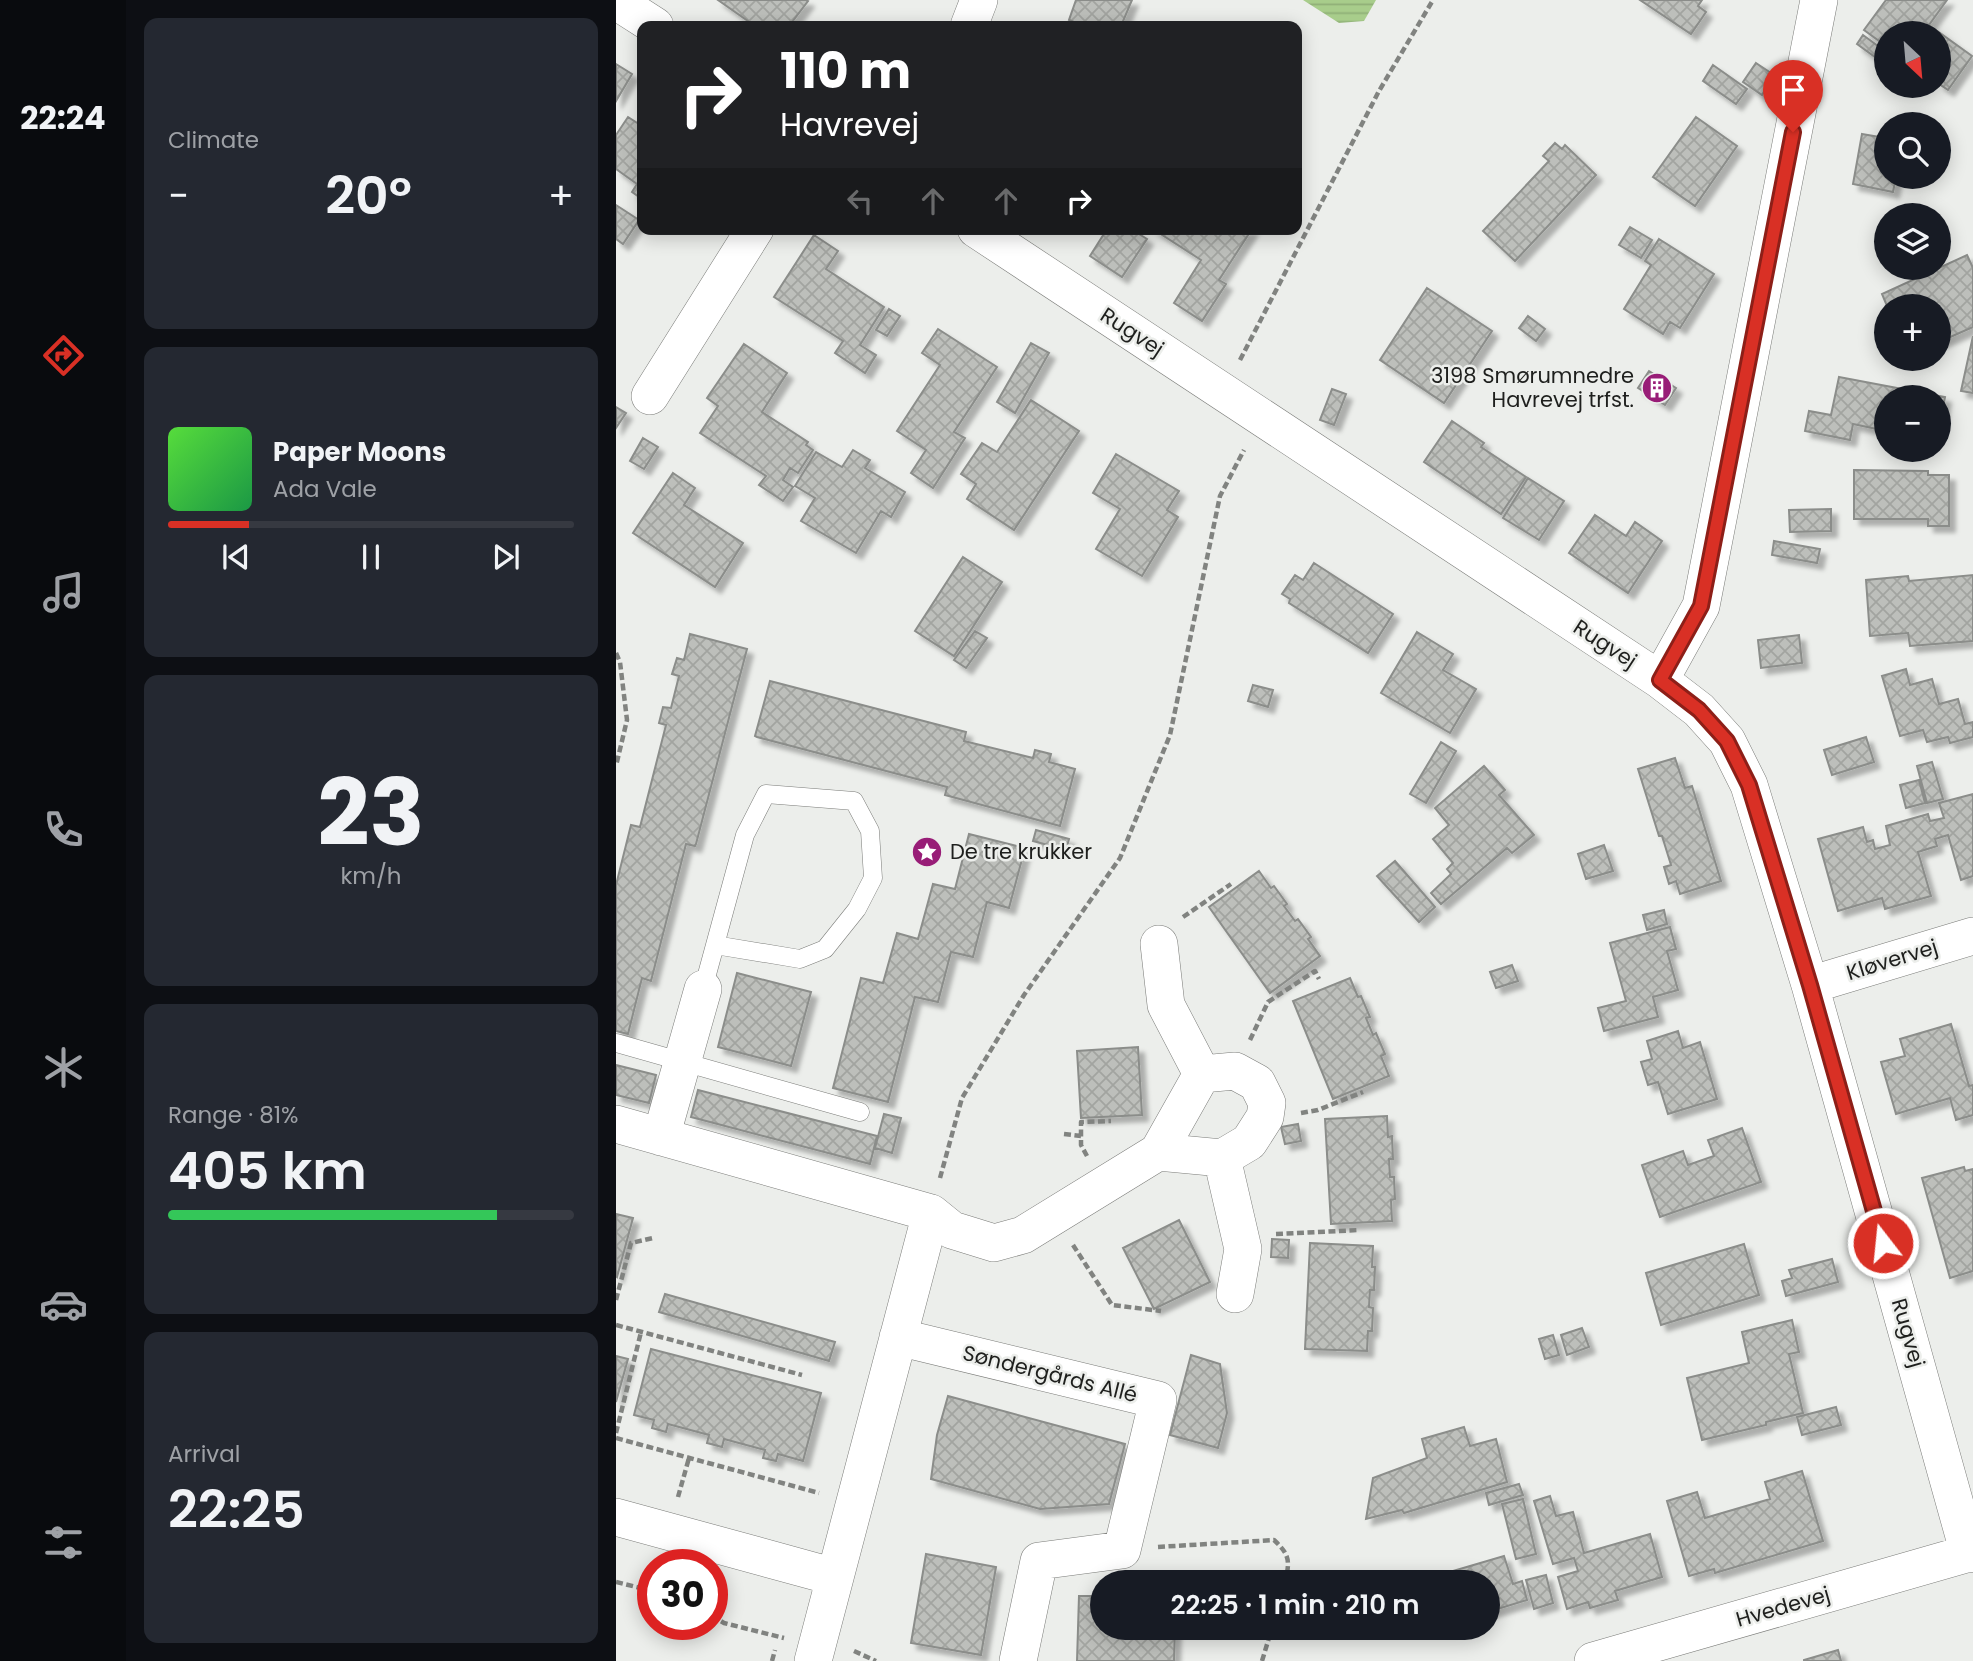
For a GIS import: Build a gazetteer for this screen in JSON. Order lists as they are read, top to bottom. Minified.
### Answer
{"streets":{"street":["Rugvej","Kløvervej","Søndergårds Allé","Hvedevej"]},"crossings":[["Rugvej","Kløvervej"],["Rugvej","Hvedevej"]],"places":{"building":["3198 Smørumnedre Havrevej trfst."],"place":["De tre krukker"]},"north":"bottom right","page":{"tabs":"22:24","tile":["Climate",["23","km/h"],["Range · 81%","405 km"],["Arrival","22:25"]],"map_buttons":["+","−"],"turn":["110 m","Havrevej"],"heat":["−","20°","+"],"song":["Paper Moons","Ada Vale"],"limit":"30","trip":"22:25 · 1 min · 210 m"}}
